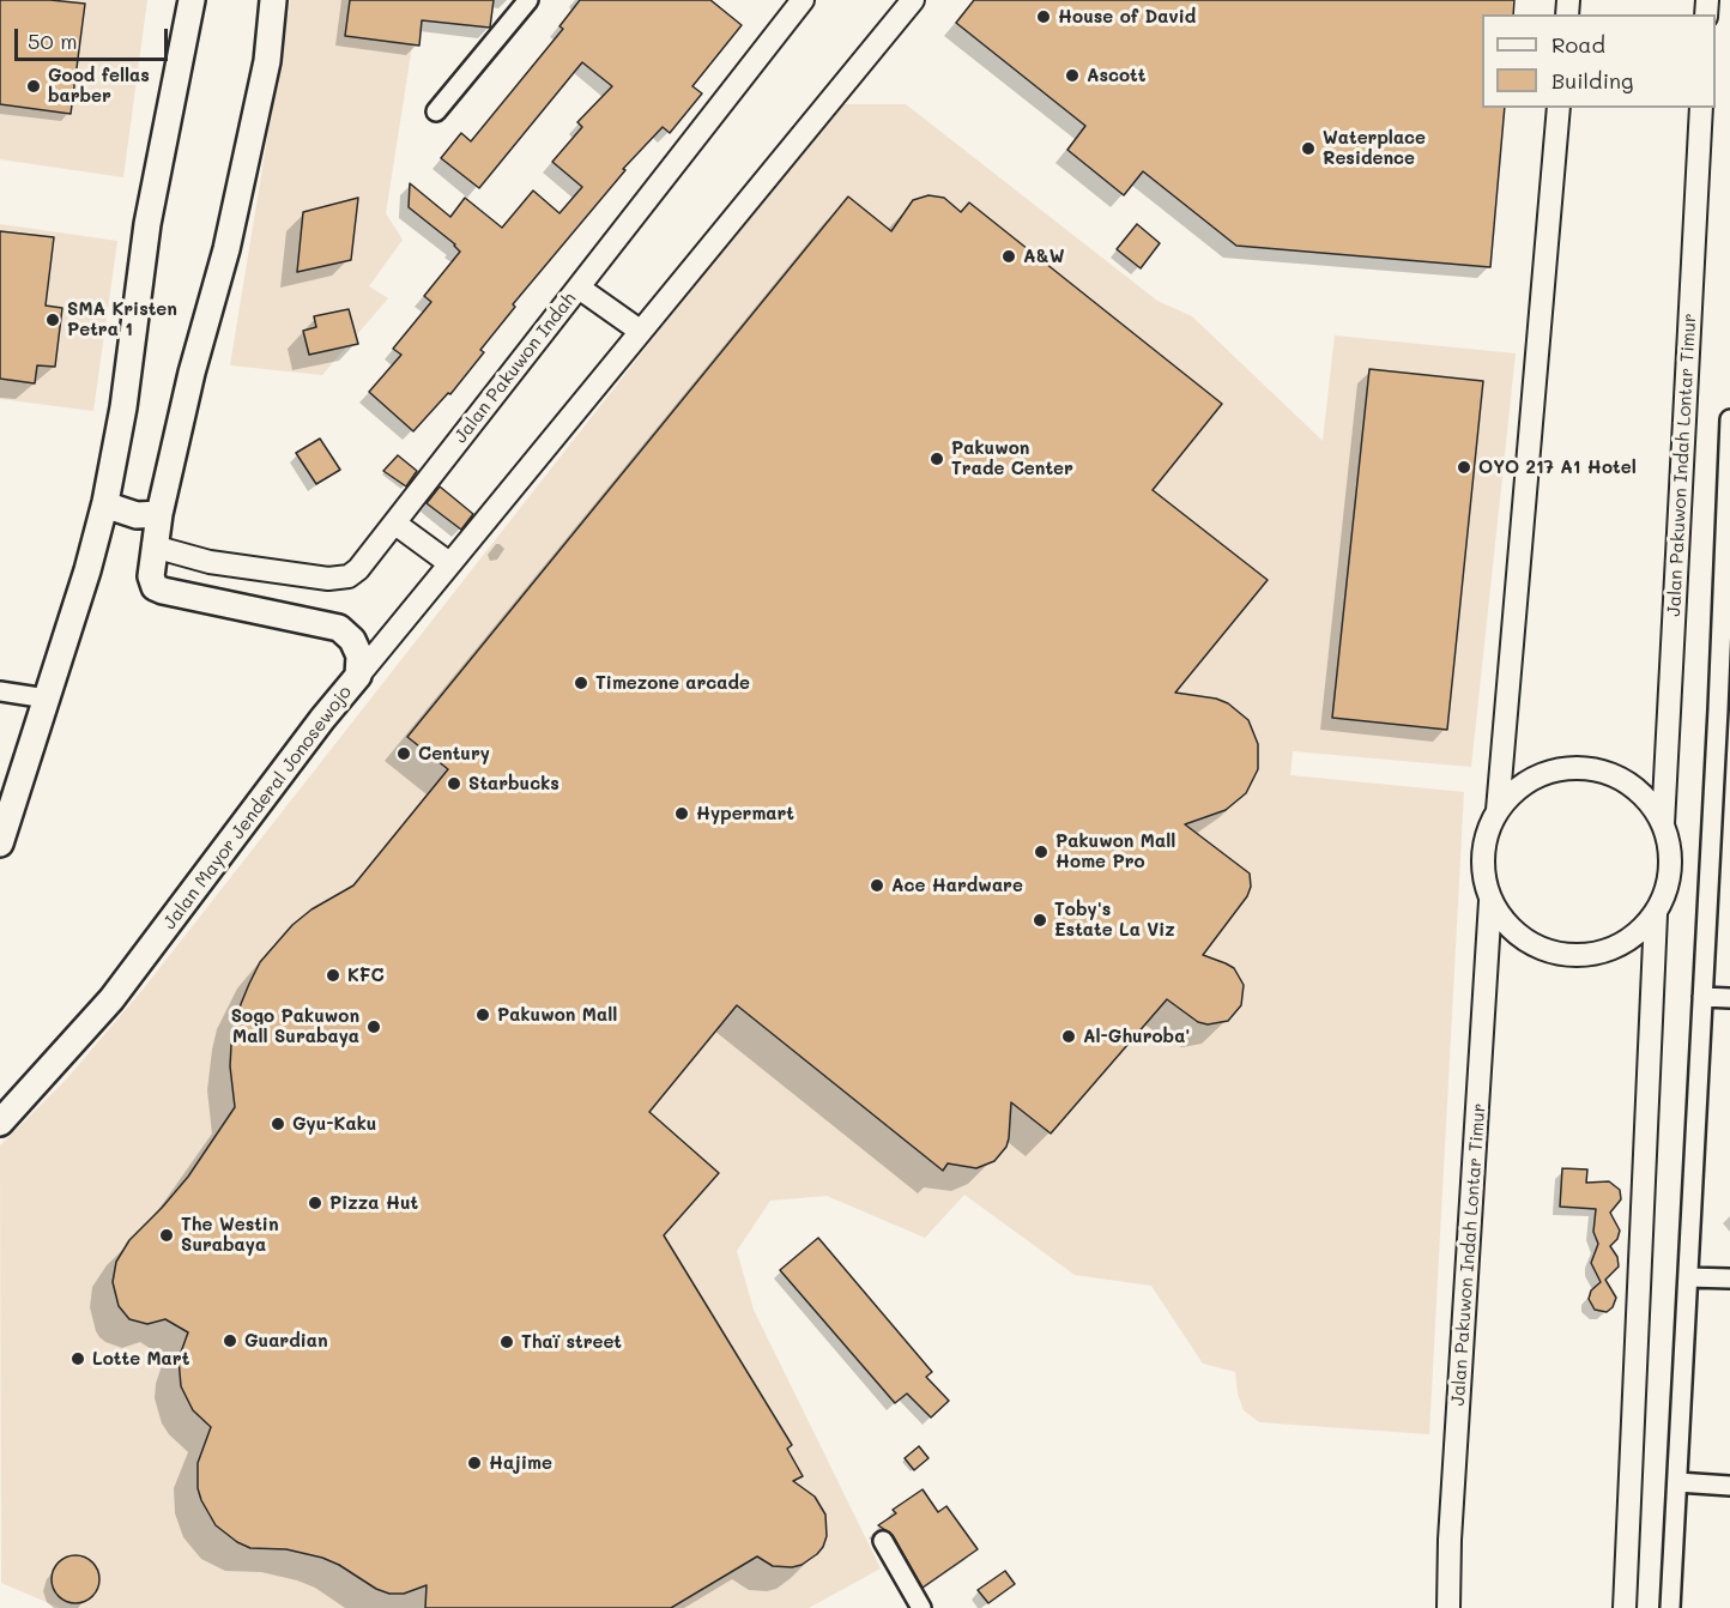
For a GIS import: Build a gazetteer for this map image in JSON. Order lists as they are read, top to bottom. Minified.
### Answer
{"streets":{"main road":["Jalan Mayor Jenderal Jonosewojo"],"street":["Jalan Pakuwon Indah","Jalan Pakuwon Indah Lontar Timur"]},"crossings":[["Jalan Pakuwon Indah","Jalan Mayor Jenderal Jonosewojo"]],"places":["House of David","Ascott","Good fellas barber","Waterplace Residence","A&W","SMA Kristen Petra 1","Pakuwon Trade Center","OYO 217 A1 Hotel","Timezone arcade","Century","Starbucks","Hypermart","Pakuwon Mall Home Pro","Ace Hardware","Toby's Estate La Viz","KFC","Pakuwon Mall","Sogo Pakuwon Mall Surabaya","Al-Ghuroba'","Gyu-Kaku","Pizza Hut","The Westin Surabaya","Guardian","Thaï street","Lotte Mart","Hajime"],"legend":["Road","Building"],"scale_bar":"50 m"}
